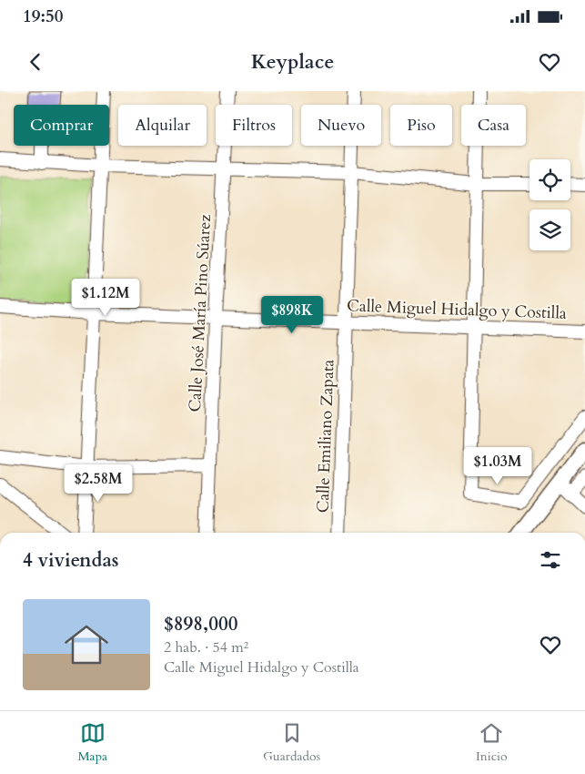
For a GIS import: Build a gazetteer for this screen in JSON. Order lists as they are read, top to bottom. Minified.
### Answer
{"streets":{"street":["Calle Miguel Hidalgo y Costilla","Calle José María Pino Súarez","Calle Emiliano Zapata"]},"crossings":[["Calle Miguel Hidalgo y Costilla","Calle José María Pino Súarez"],["Calle Miguel Hidalgo y Costilla","Calle Emiliano Zapata"]],"page":{"status":"19:50","header":"Keyplace","chip":["Comprar","Alquilar","Filtros","Nuevo","Piso","Casa"],"price":["$1.12M","$898K","$1.03M","$2.58M"],"heading":"4 viviendas","list":[{"name":"$898,000","note":"2 hab. · 54 m² · Calle Miguel Hidalgo y Costilla"}],"tabs":["Mapa","Guardados","Inicio"]}}
